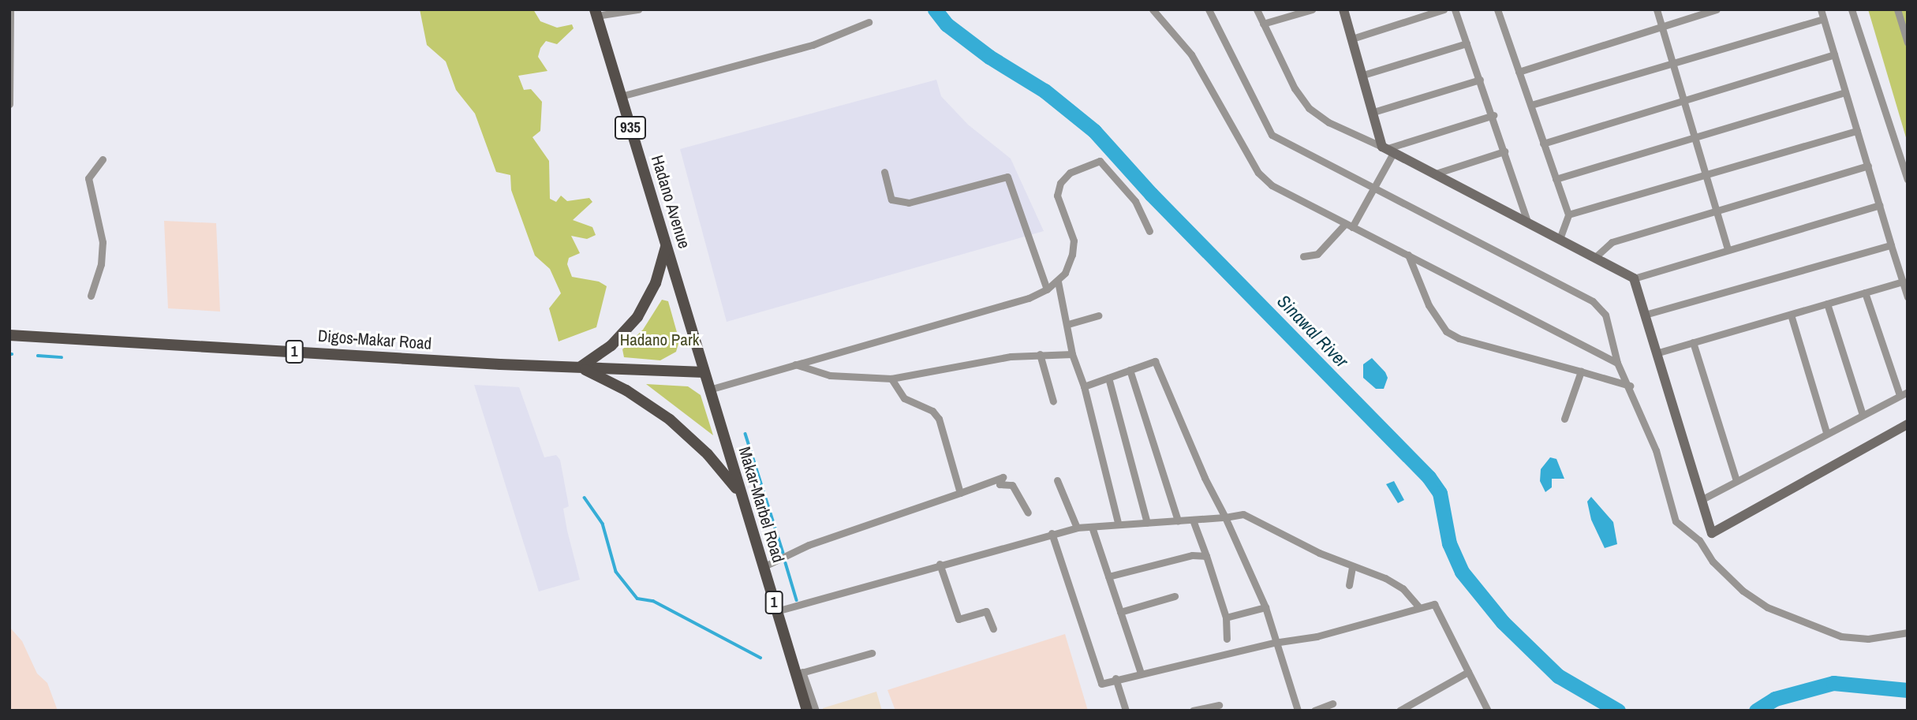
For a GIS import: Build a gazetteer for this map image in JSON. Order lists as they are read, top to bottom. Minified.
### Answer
{"streets":{"main road":["935","Hadano Avenue","Digos-Makar Road","1","Makar-Marbel Road"]},"crossings":[["Hadano Avenue","Digos-Makar Road"],["Hadano Avenue","Makar-Marbel Road"],["Digos-Makar Road","Makar-Marbel Road"]],"water":["Sinawal River"],"parks":["Hadano Park"]}
